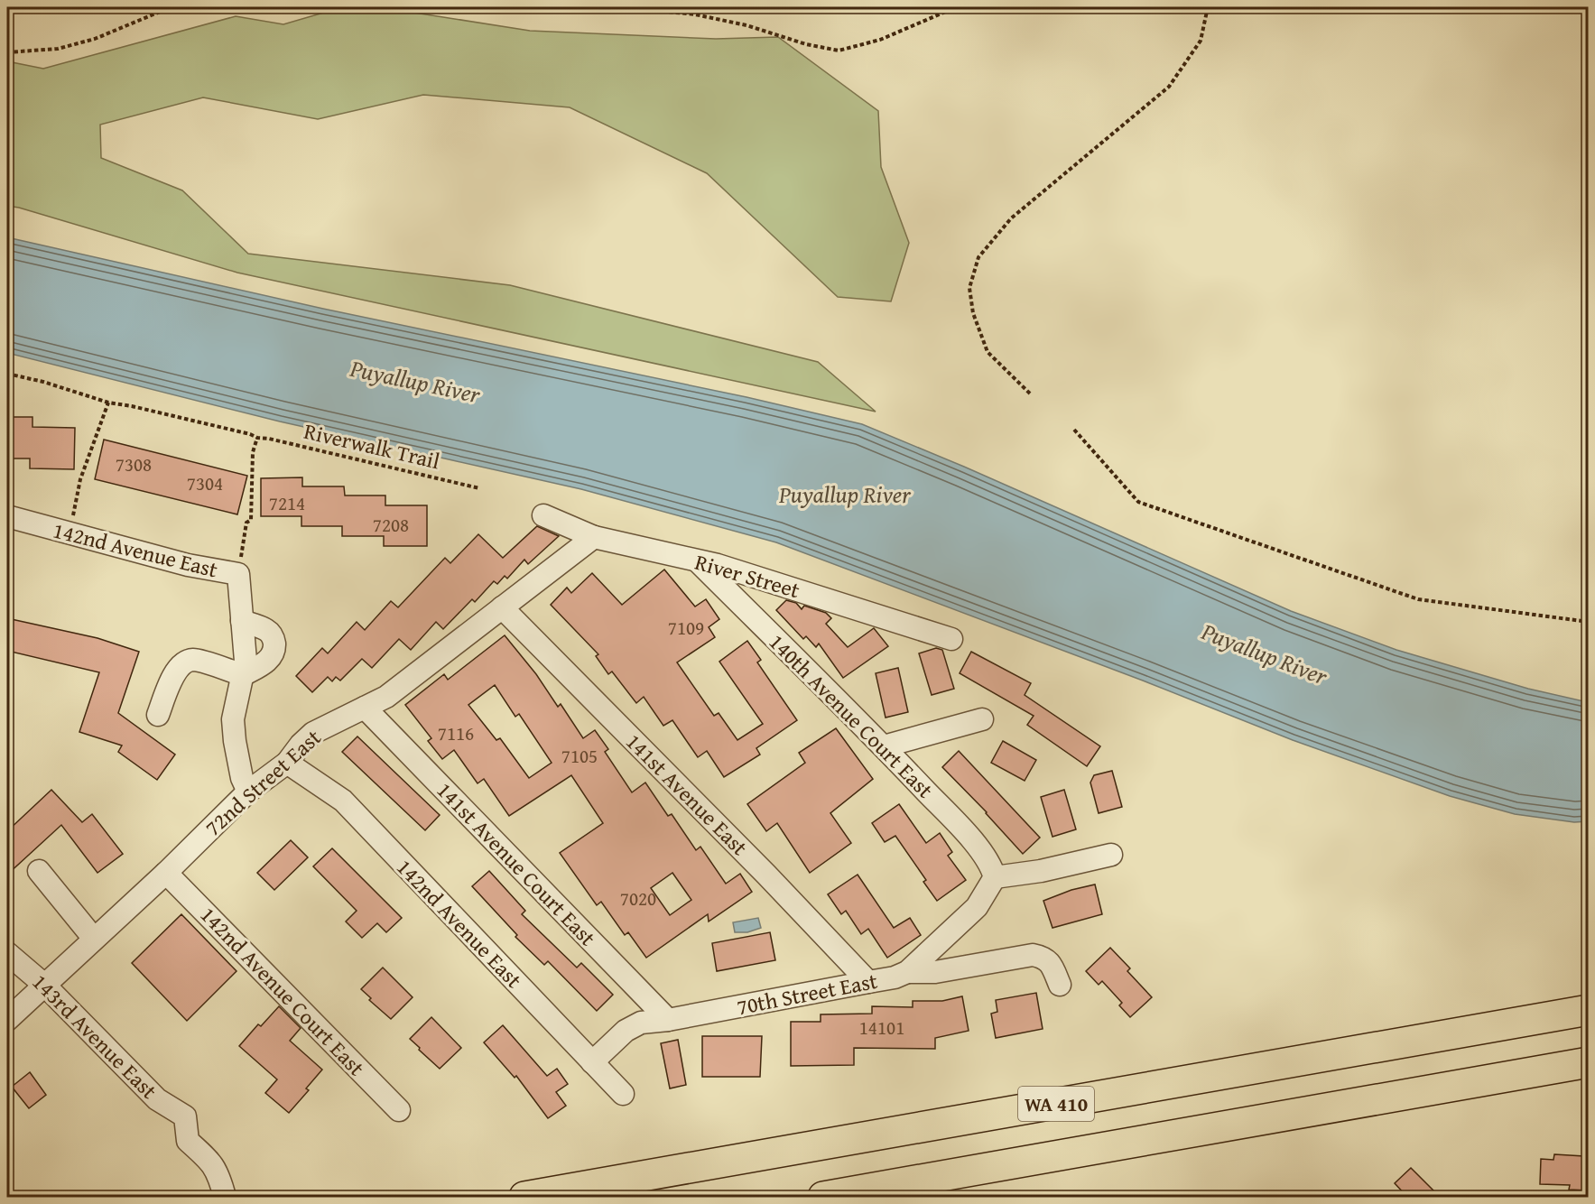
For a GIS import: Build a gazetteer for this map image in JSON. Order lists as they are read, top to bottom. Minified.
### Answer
{"streets":{"highway":["WA 410"],"street":["142nd Avenue East","River Street","140th Avenue Court East","72nd Street East","141st Avenue East","141st Avenue Court East","142nd Avenue Court East","70th Street East","143rd Avenue East"],"path":["Riverwalk Trail"]},"crossings":[["142nd Avenue East","72nd Street East"],["142nd Avenue East","70th Street East"],["River Street","140th Avenue Court East"],["River Street","72nd Street East"],["140th Avenue Court East","70th Street East"],["72nd Street East","141st Avenue East"],["72nd Street East","141st Avenue Court East"],["72nd Street East","142nd Avenue Court East"],["72nd Street East","143rd Avenue East"],["141st Avenue East","70th Street East"],["141st Avenue Court East","70th Street East"]],"water":["Puyallup River"],"house_numbers":["7308","7304","7214","7208","7109","7116","7105","7020","14101"]}
